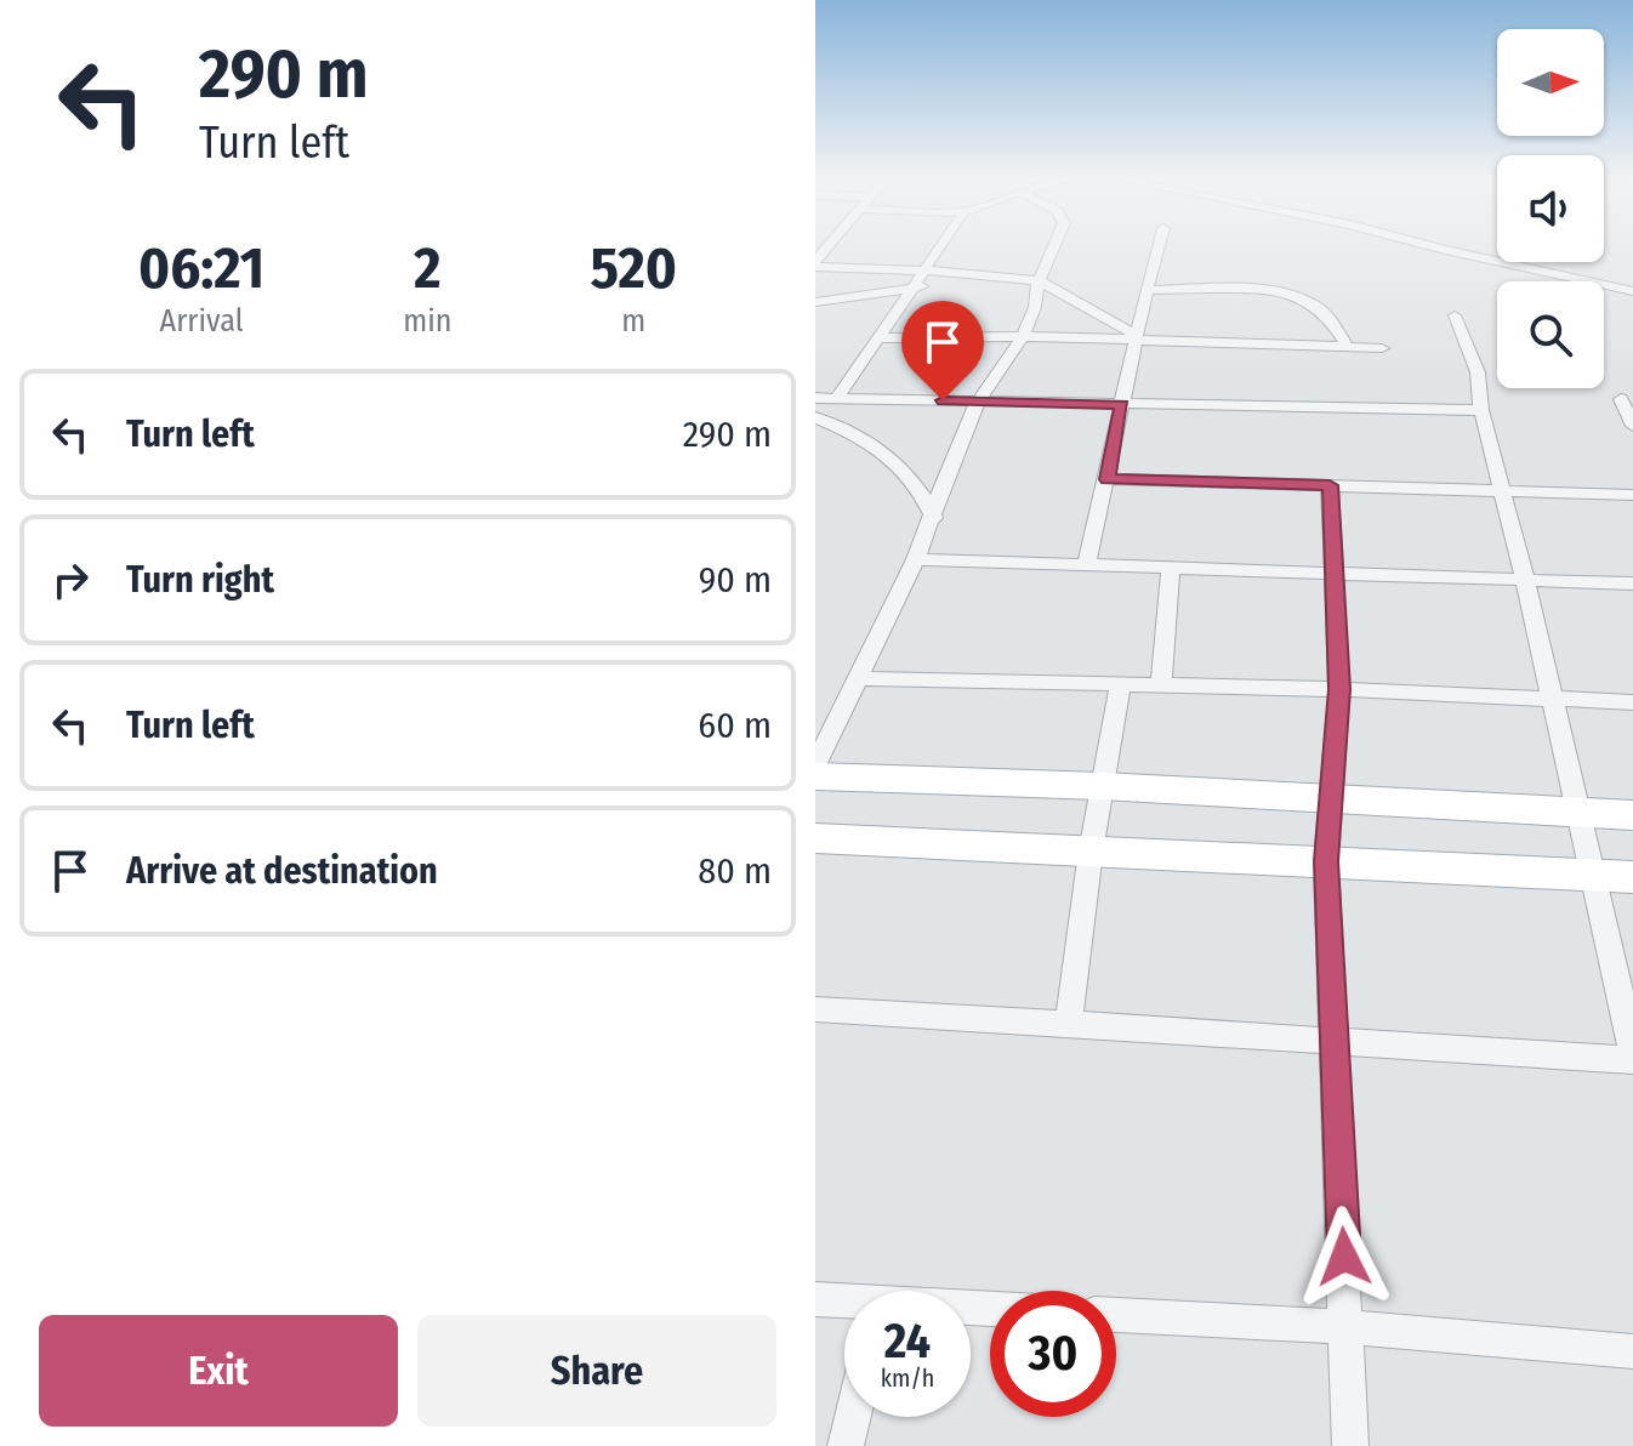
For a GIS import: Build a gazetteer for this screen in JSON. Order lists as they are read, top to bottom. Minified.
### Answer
{"north":"right","page":{"turn":["290 m","Turn left"],"eta":["06:21","Arrival","2","min","520","m"],"list":[{"name":"Turn left","value":"290 m"},{"name":"Turn right","value":"90 m"},{"name":"Turn left","value":"60 m"},{"name":"Arrive at destination","value":"80 m"}],"speed":"24 km/h","limit":"30","buttons":["Exit","Share"]}}
